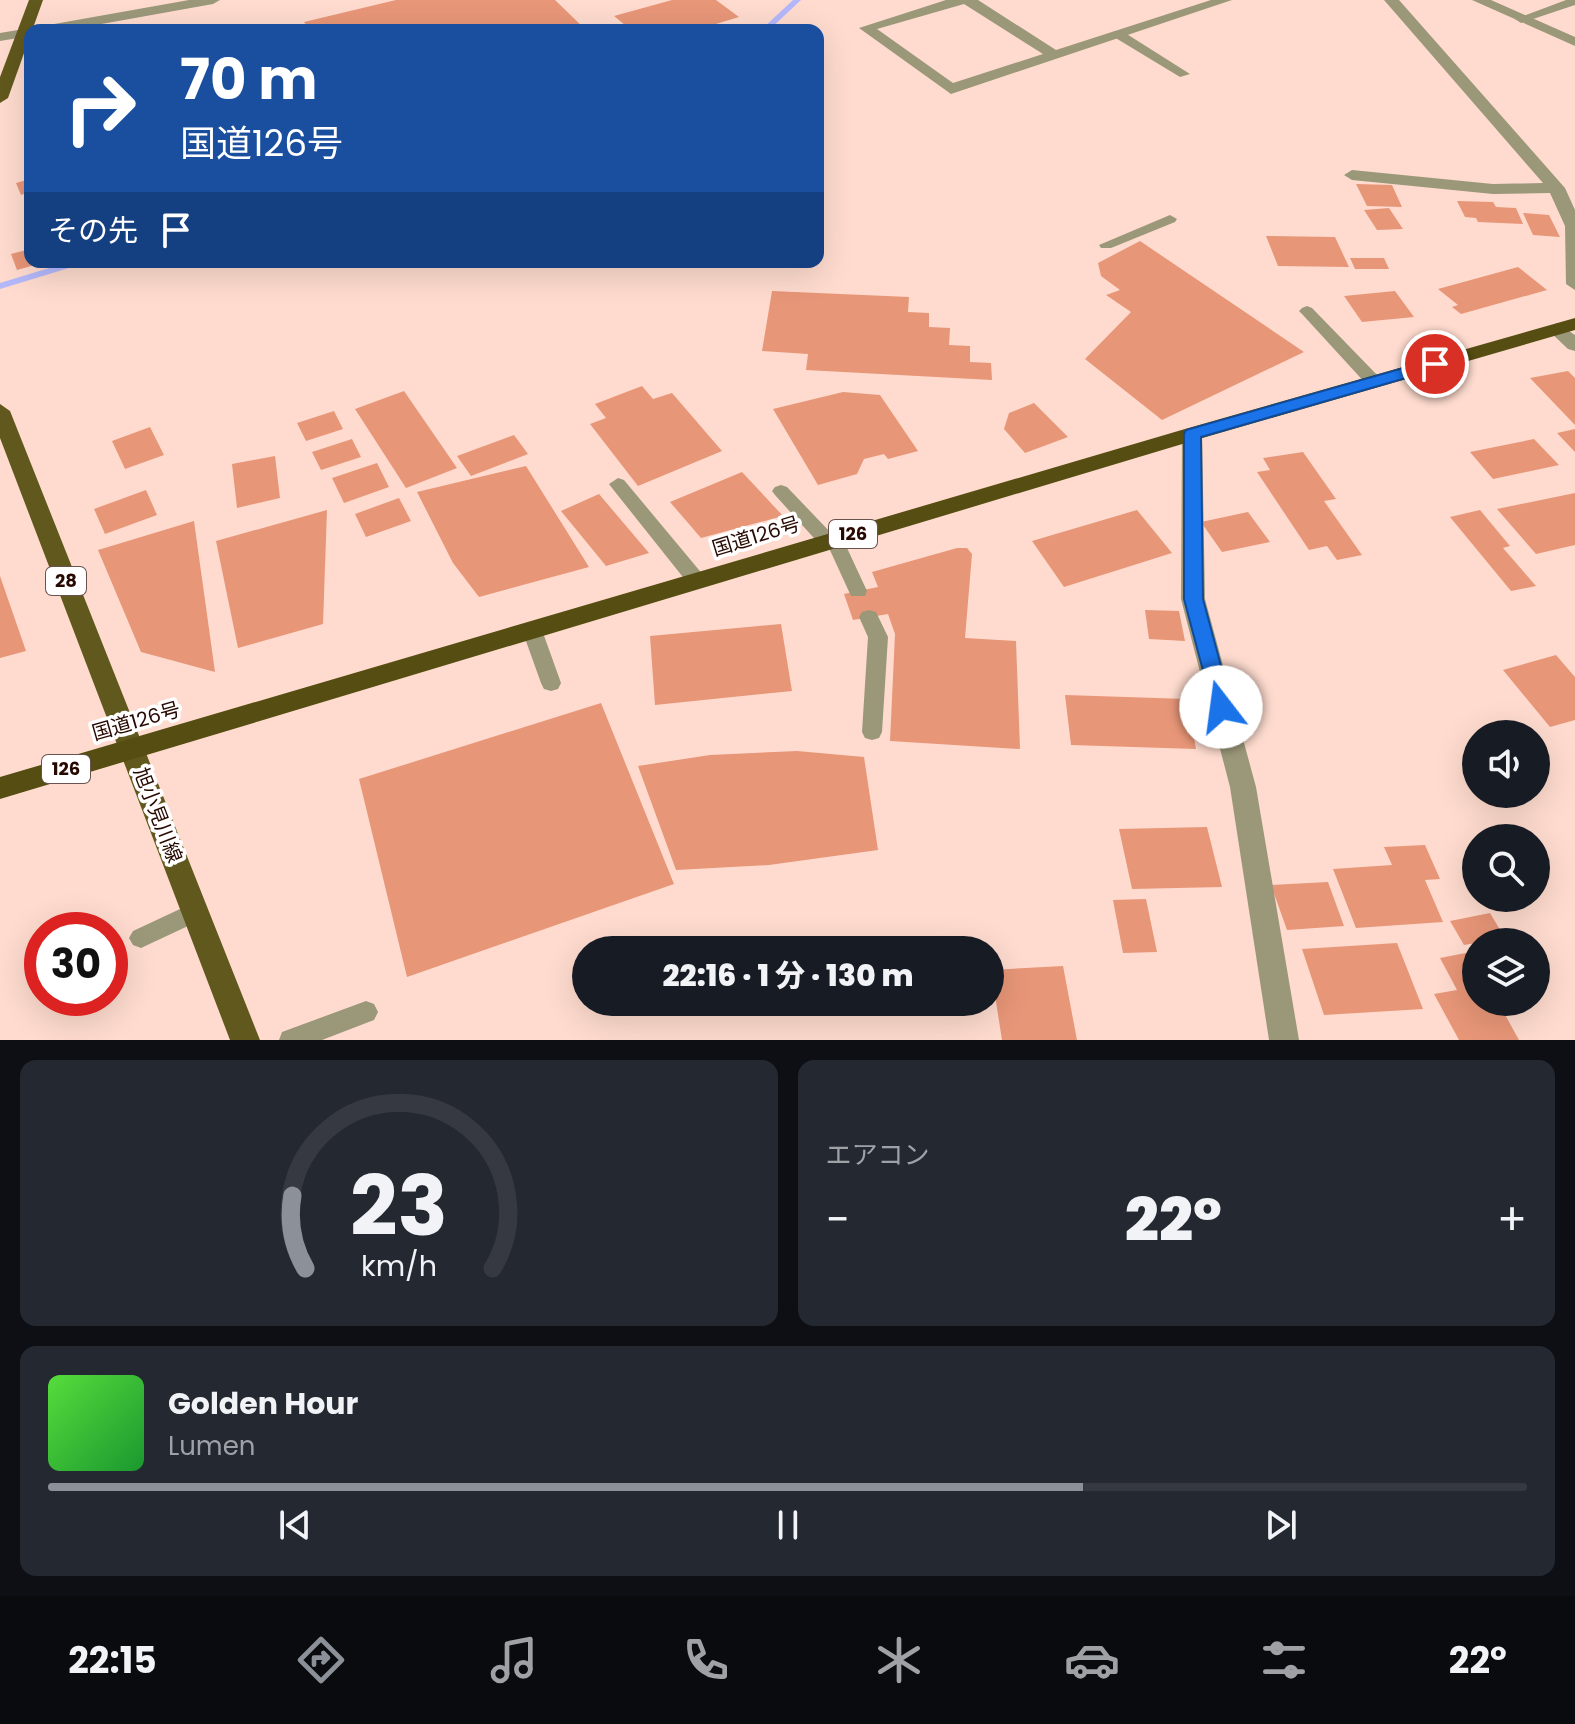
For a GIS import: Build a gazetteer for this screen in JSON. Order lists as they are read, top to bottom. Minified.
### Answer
{"streets":{"highway":["126","国道126号"],"main road":["28","旭小見川線"]},"crossings":[["国道126号","旭小見川線"]],"page":{"turn":["70 m","国道126号"],"then":"その先","limit":"30","trip":"22:16 · 1 分 · 130 m","tile":"エアコン","heat":["−","22°","+"],"song":["Golden Hour","Lumen"],"tabs":["22:15","22°"],"gauge":["23","km/h"]}}
